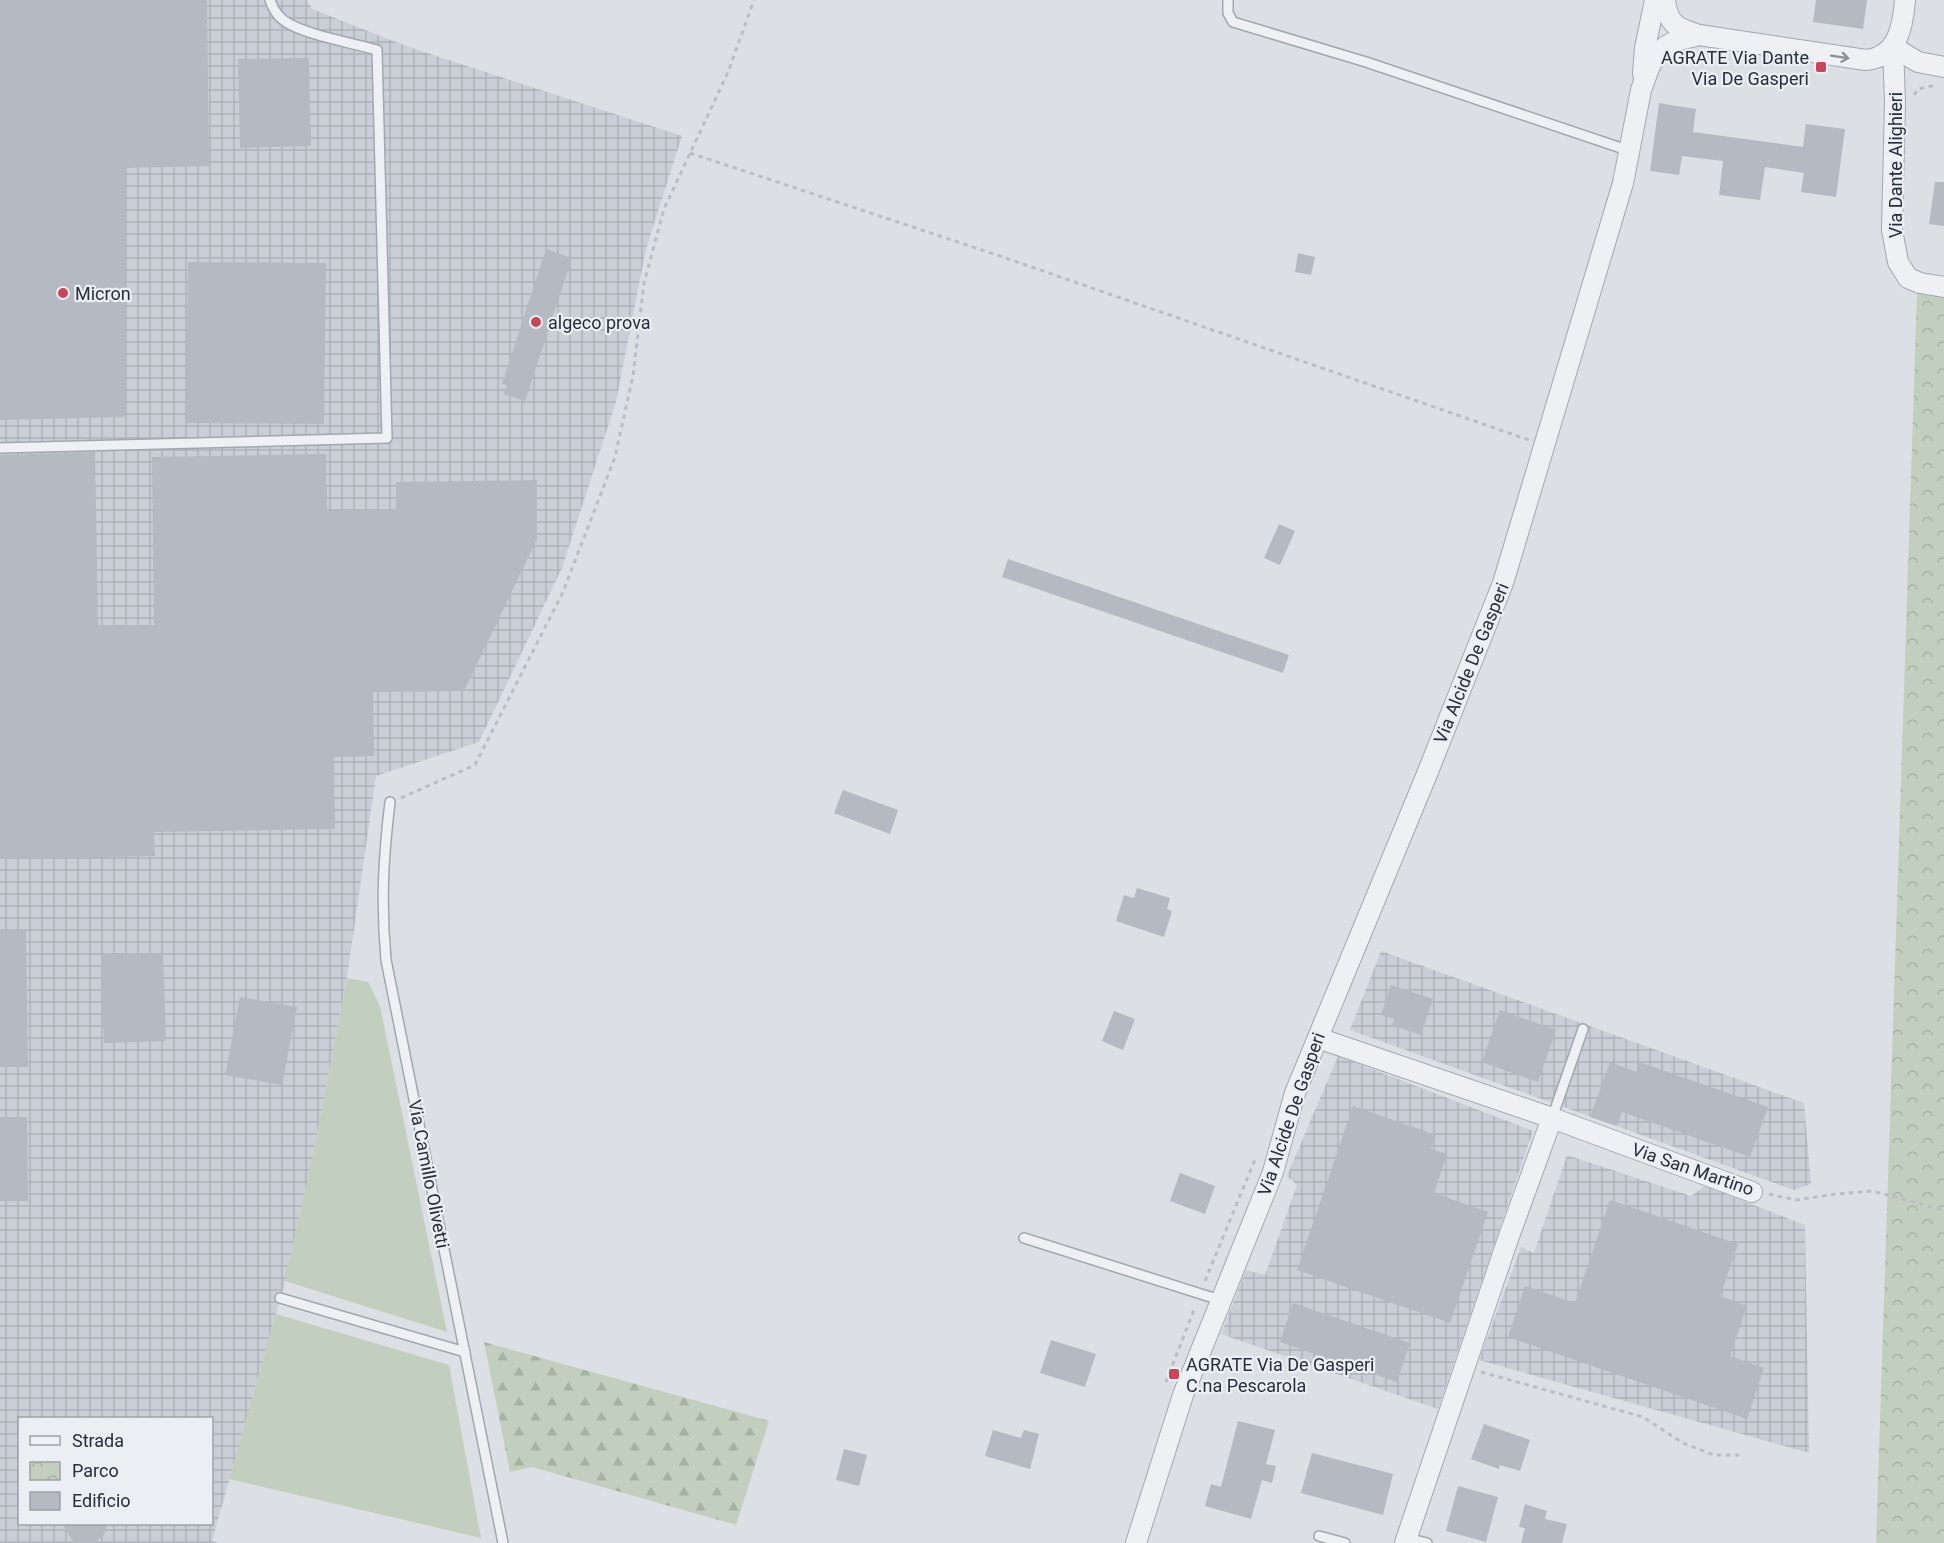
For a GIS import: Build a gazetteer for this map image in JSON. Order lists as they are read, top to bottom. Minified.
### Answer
{"streets":{"street":["Via Dante Alighieri","Via Alcide De Gasperi","Via San Martino"],"lane":["Via Camillo Olivetti"]},"crossings":[["Via Alcide De Gasperi","Via San Martino"]],"places":{"transit":["AGRATE Via Dante Via De Gasperi","AGRATE Via De Gasperi C.na Pescarola"],"other":["Micron","algeco prova"]},"legend":["Strada","Parco","Edificio"]}
